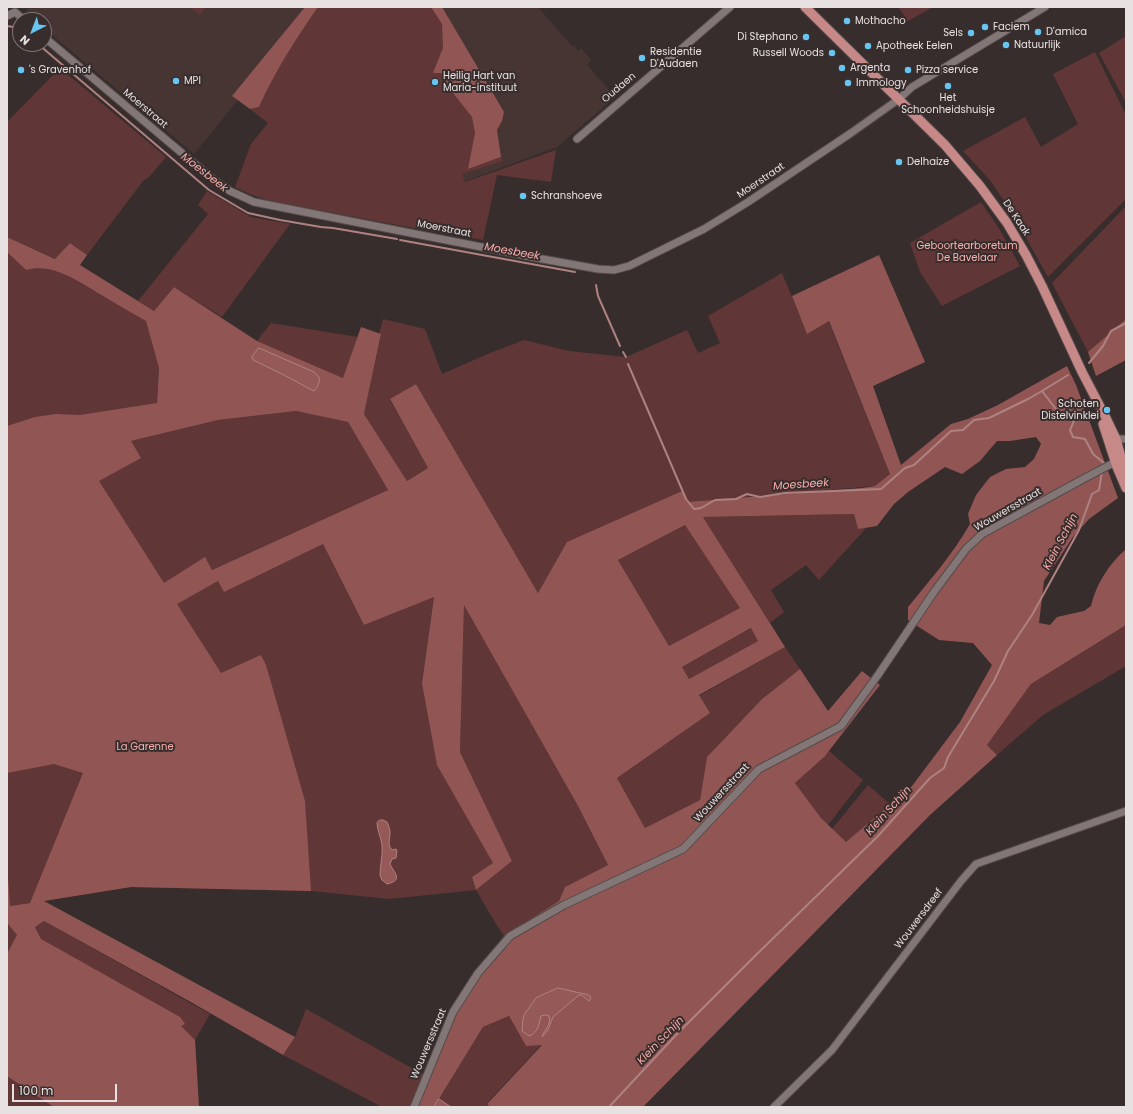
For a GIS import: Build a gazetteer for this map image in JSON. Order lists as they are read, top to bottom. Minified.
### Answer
{"streets":{"main road":["De Kaak"],"street":["Oudaen","Moerstraat","Wouwersstraat","Wouwersdreef"]},"crossings":[["Moerstraat","De Kaak"]],"water":["Moesbeek","Klein Schijn"],"parks":["Geboortearboretum De Bavelaar","La Garenne"],"places":["Mothacho","Faciem","D'amica","Sels","Di Stephano","Natuurlijk","Apotheek Eelen","Russell Woods","Residentie D'Audaen","Argenta","'s Gravenhof","Pizza service","MPI","Heilig Hart van Maria-instituut","Immology","Het Schoonheidshuisje","Delhaize","Schranshoeve","Schoten Distelvinklei"],"scale_bar":"100 m","north":"bottom left"}
